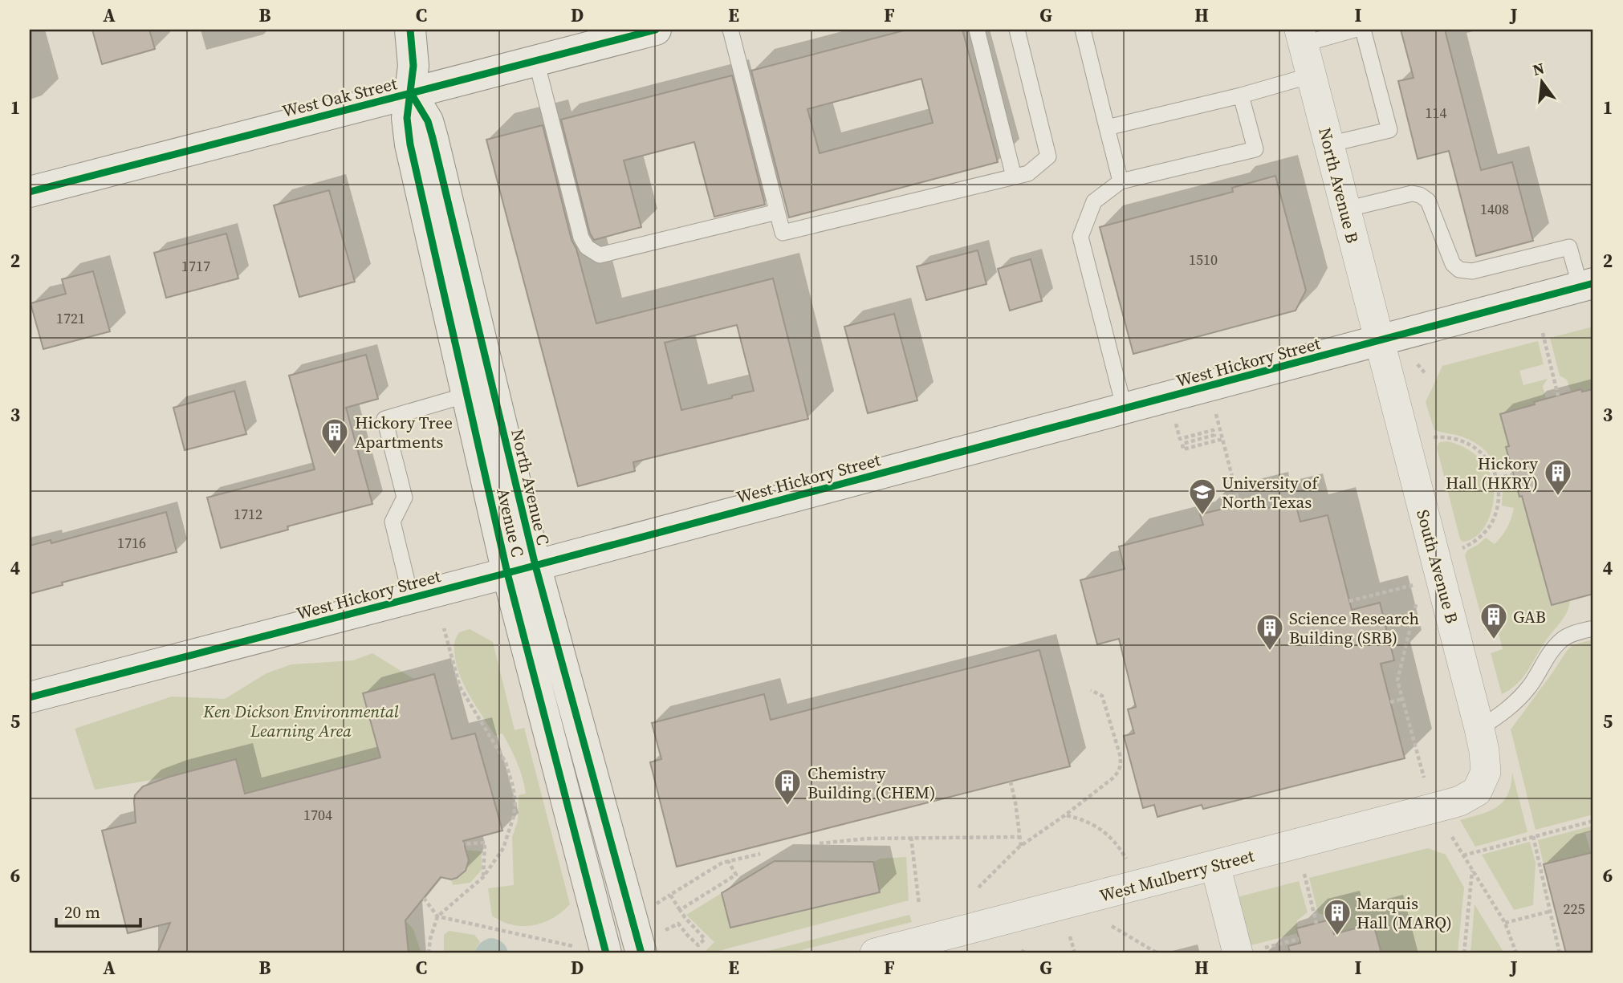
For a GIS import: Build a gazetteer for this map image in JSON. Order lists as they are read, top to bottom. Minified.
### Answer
{"streets":{"main road":["West Oak Street","West Hickory Street","North Avenue C","Avenue C"],"street":["North Avenue B","South Avenue B","West Mulberry Street"]},"crossings":[["West Oak Street","North Avenue C"],["West Oak Street","Avenue C"],["North Avenue B","West Hickory Street"],["North Avenue B","South Avenue B"],["West Hickory Street","North Avenue C"],["West Hickory Street","Avenue C"],["West Hickory Street","South Avenue B"],["North Avenue C","Avenue C"],["South Avenue B","West Mulberry Street"]],"parks":["Ken Dickson Environmental Learning Area"],"places":{"building":["Hickory Tree Apartments","Hickory Hall (HKRY)","GAB","Science Research Building (SRB)","Chemistry Building (CHEM)","Marquis Hall (MARQ)"],"school or university":["University of North Texas"]},"house_numbers":["114","1408","1510","1717","1721","1712","1716","1704","225"],"scale_bar":"20 m","north":"top","grid":{"columns":["A","B","C","D","E","F","G","H","I","J"],"rows":["1","2","3","4","5","6"]}}
